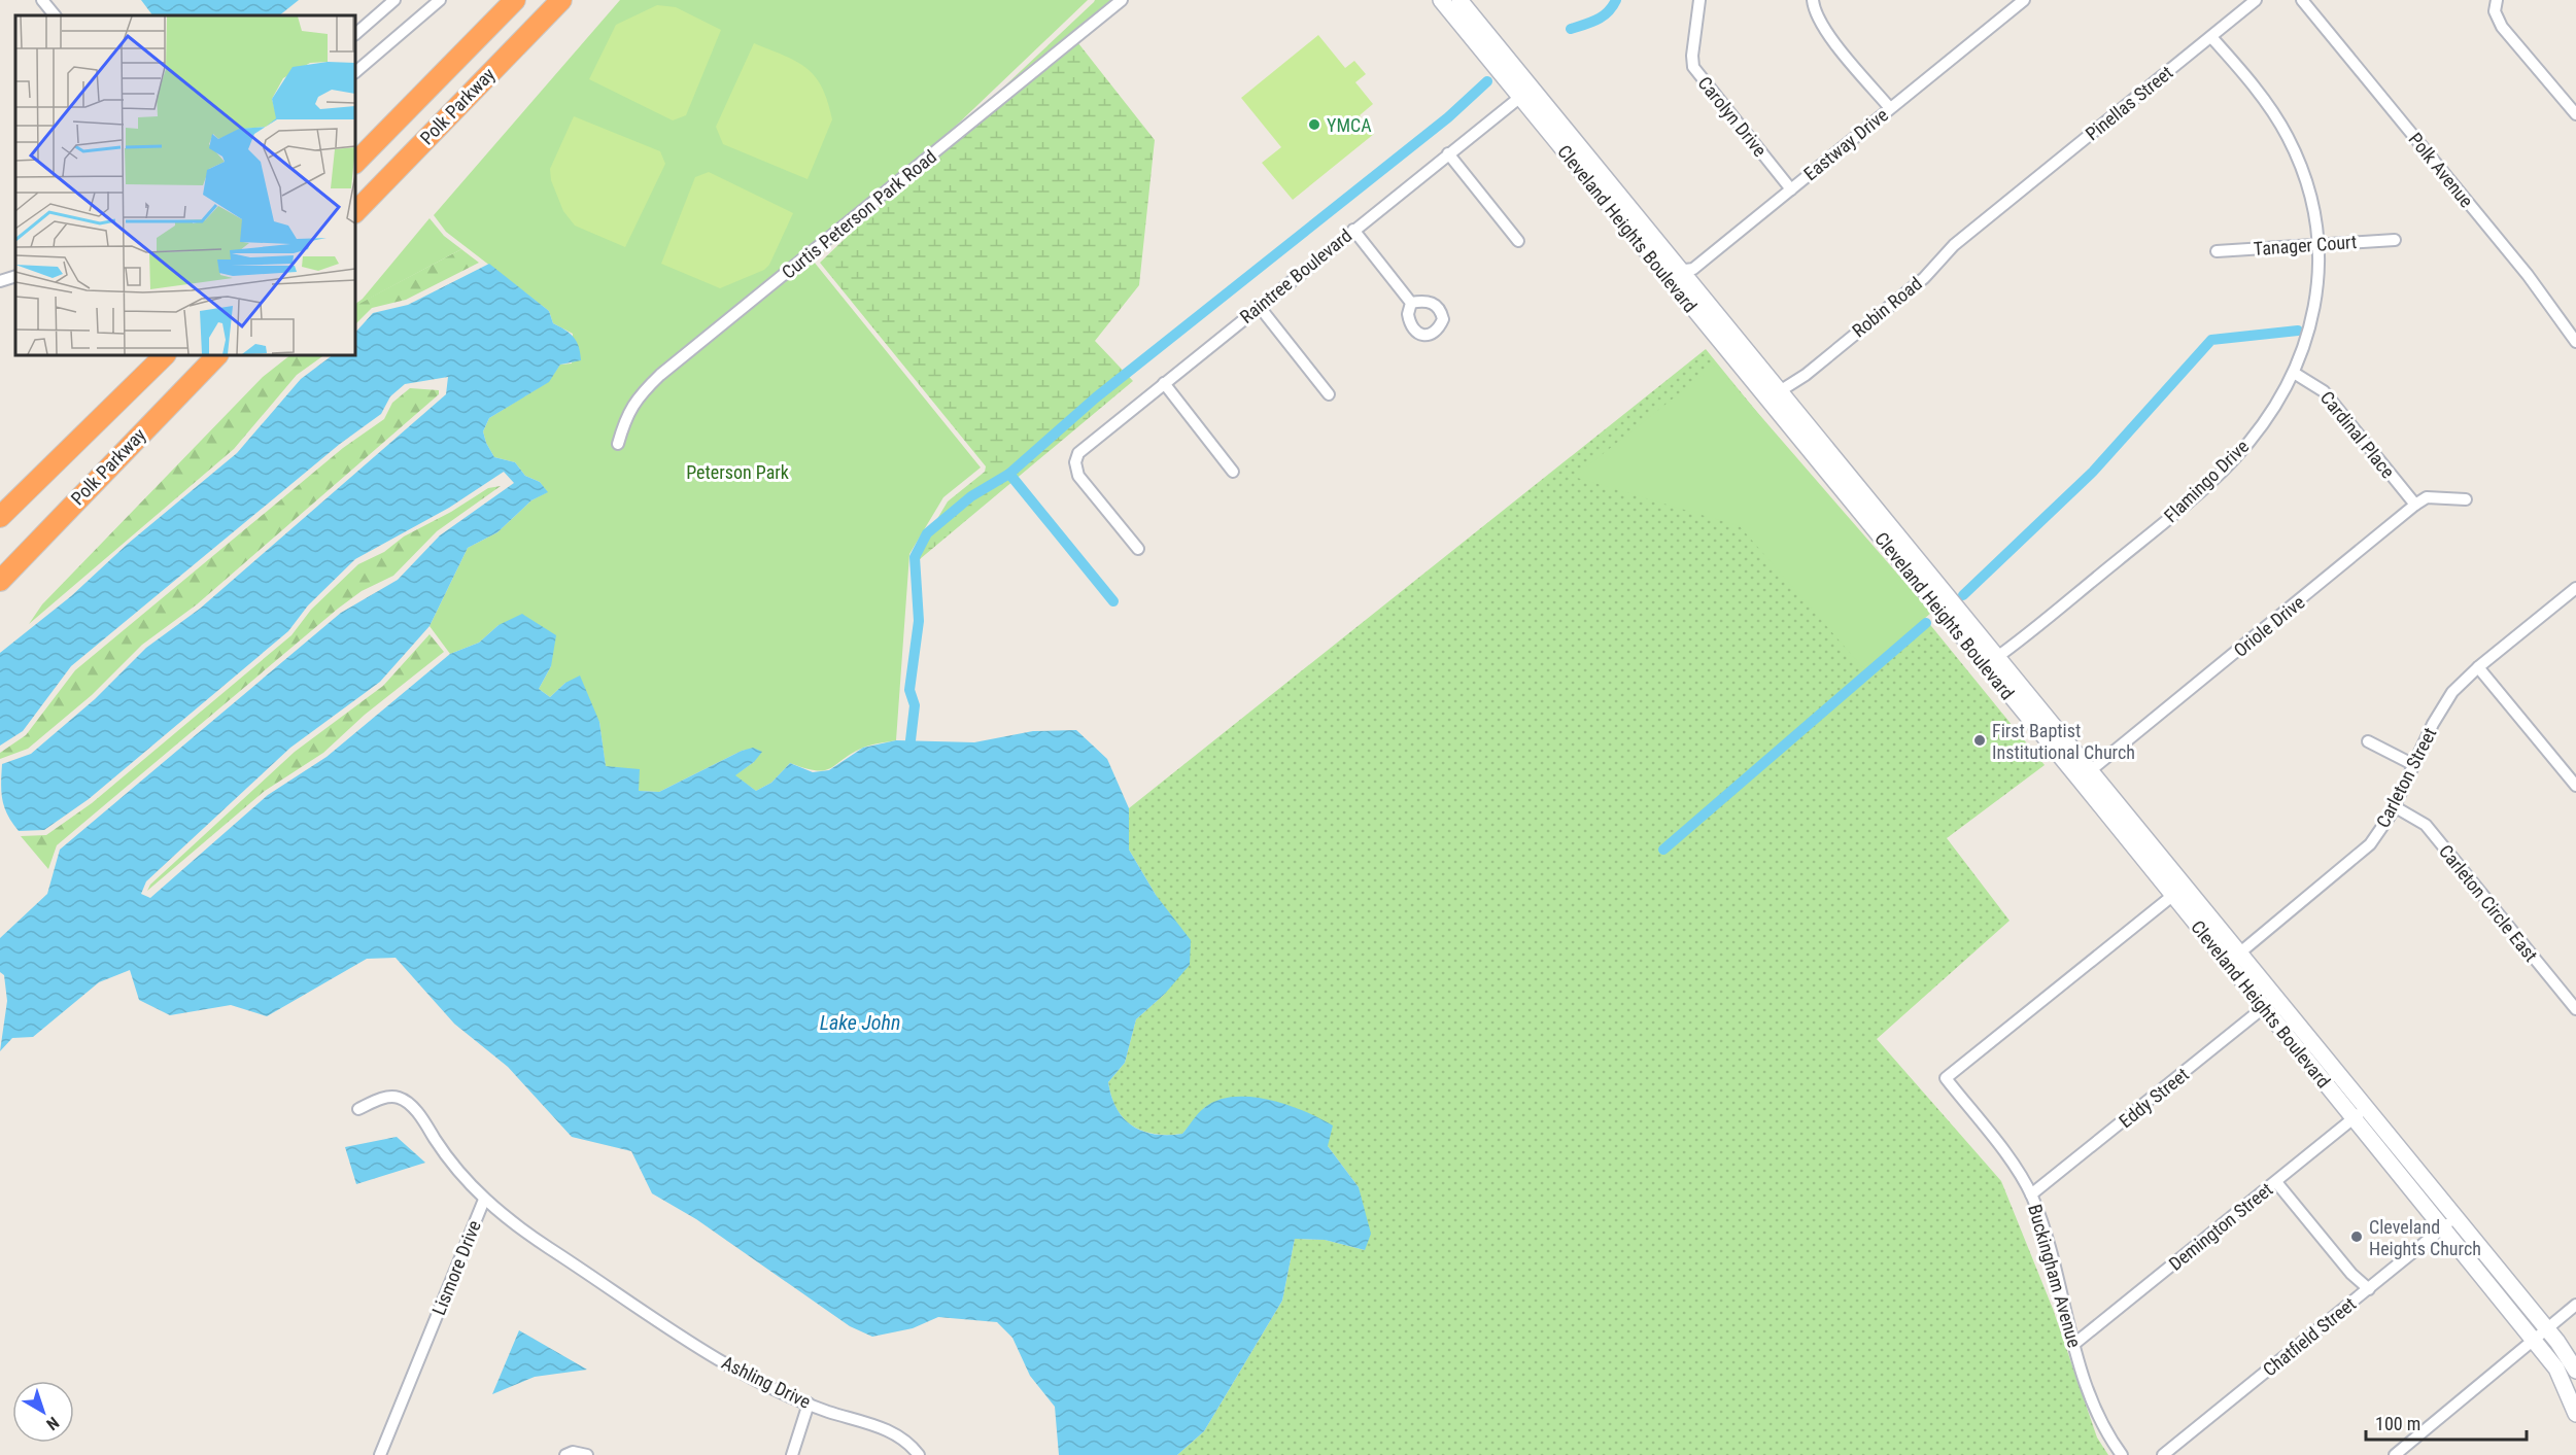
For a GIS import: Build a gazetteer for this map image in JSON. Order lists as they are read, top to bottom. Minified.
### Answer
{"streets":{"highway":["Polk Parkway"],"street":["Pinellas Street","Carolyn Drive","Eastway Drive","Polk Avenue","Curtis Peterson Park Road","Cleveland Heights Boulevard","Tanager Court","Raintree Boulevard","Robin Road","Cardinal Place","Flamingo Drive","Oriole Drive","Carleton Street","Carleton Circle East","Eddy Street","Demington Street","Lismore Drive","Buckingham Avenue","Chatfield Street","Ashling Drive"]},"crossings":[["Pinellas Street","Robin Road"],["Pinellas Street","Flamingo Drive"],["Carolyn Drive","Eastway Drive"],["Eastway Drive","Cleveland Heights Boulevard"],["Cleveland Heights Boulevard","Raintree Boulevard"],["Cleveland Heights Boulevard","Robin Road"],["Cleveland Heights Boulevard","Flamingo Drive"],["Cleveland Heights Boulevard","Oriole Drive"],["Cleveland Heights Boulevard","Carleton Street"],["Cleveland Heights Boulevard","Eddy Street"],["Cleveland Heights Boulevard","Demington Street"],["Cleveland Heights Boulevard","Buckingham Avenue"],["Cleveland Heights Boulevard","Chatfield Street"],["Tanager Court","Flamingo Drive"],["Cardinal Place","Flamingo Drive"],["Cardinal Place","Oriole Drive"],["Carleton Street","Carleton Circle East"],["Eddy Street","Buckingham Avenue"],["Demington Street","Buckingham Avenue"],["Lismore Drive","Ashling Drive"]],"water":["Lake John"],"parks":["Peterson Park"],"places":["YMCA","First Baptist Institutional Church","Cleveland Heights Church"],"scale_bar":"100 m","north":"bottom right"}
